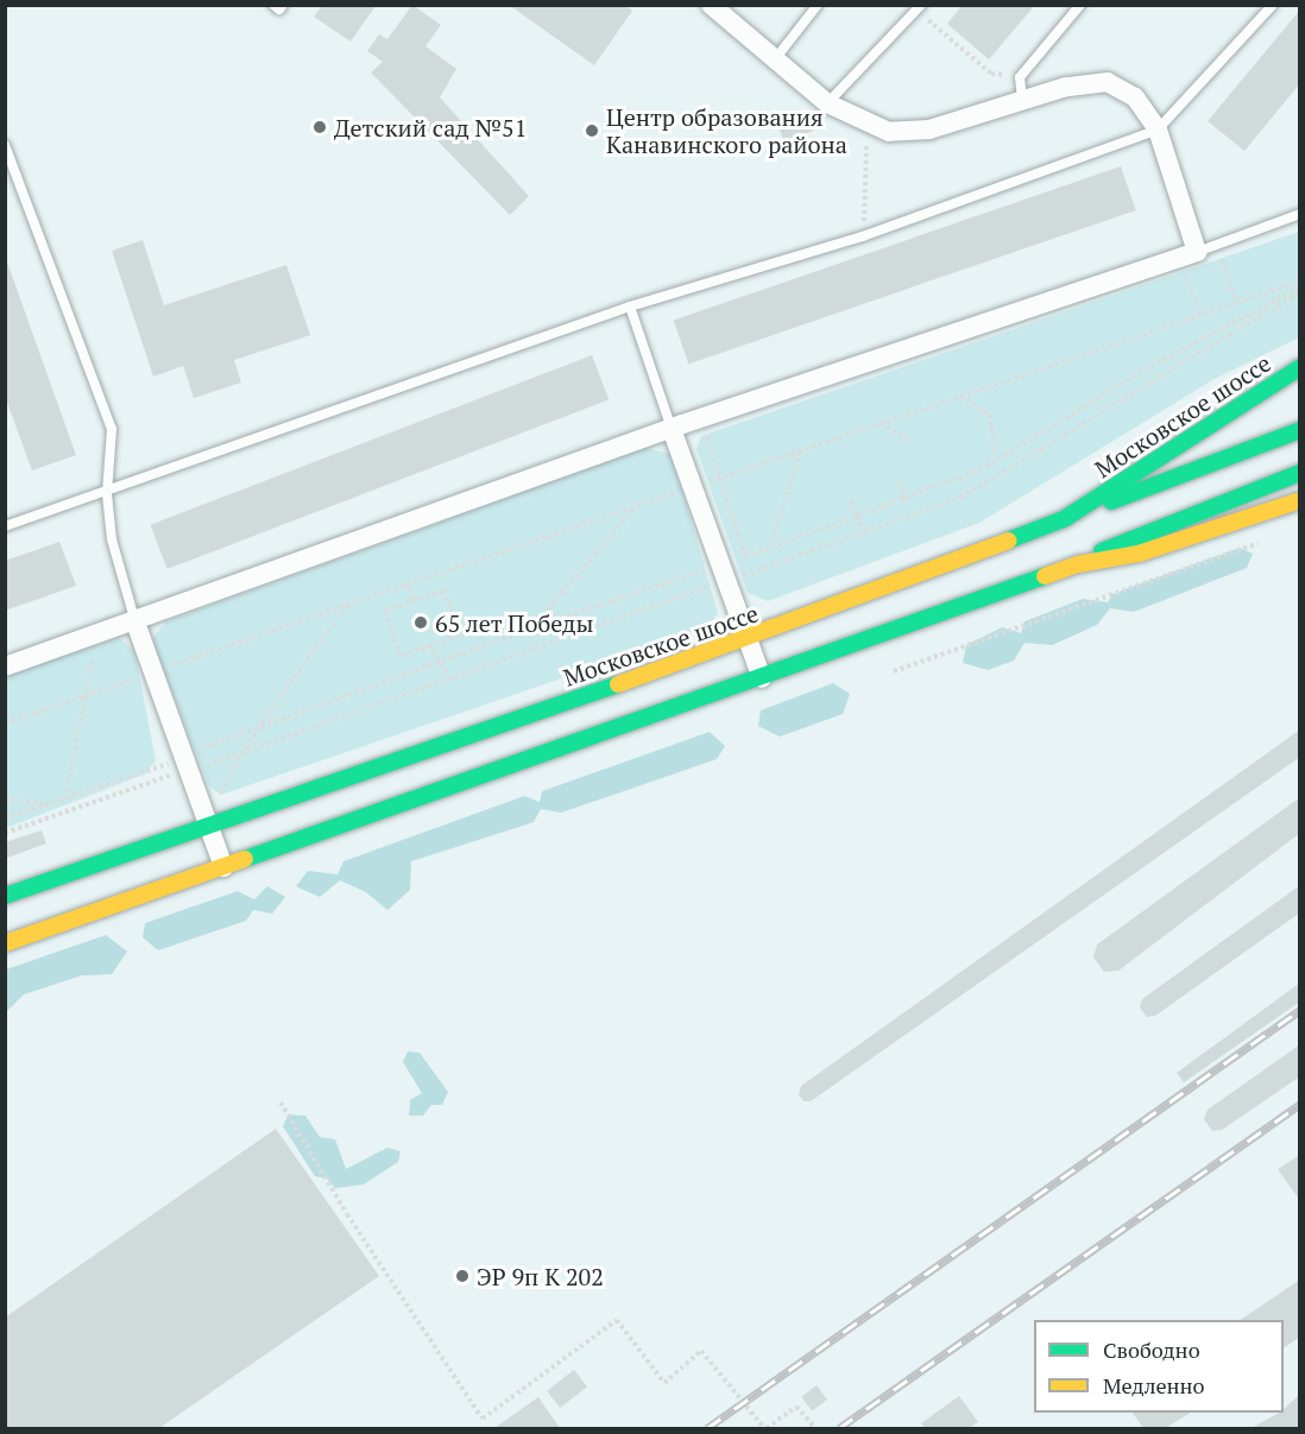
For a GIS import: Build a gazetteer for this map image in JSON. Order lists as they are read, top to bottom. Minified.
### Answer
{"streets":{"main road":["Московское шоссе"]},"places":["Детский сад №51","Центр образования Канавинского района","65 лет Победы","ЭР 9п К 202"],"legend":["Свободно","Медленно"]}
